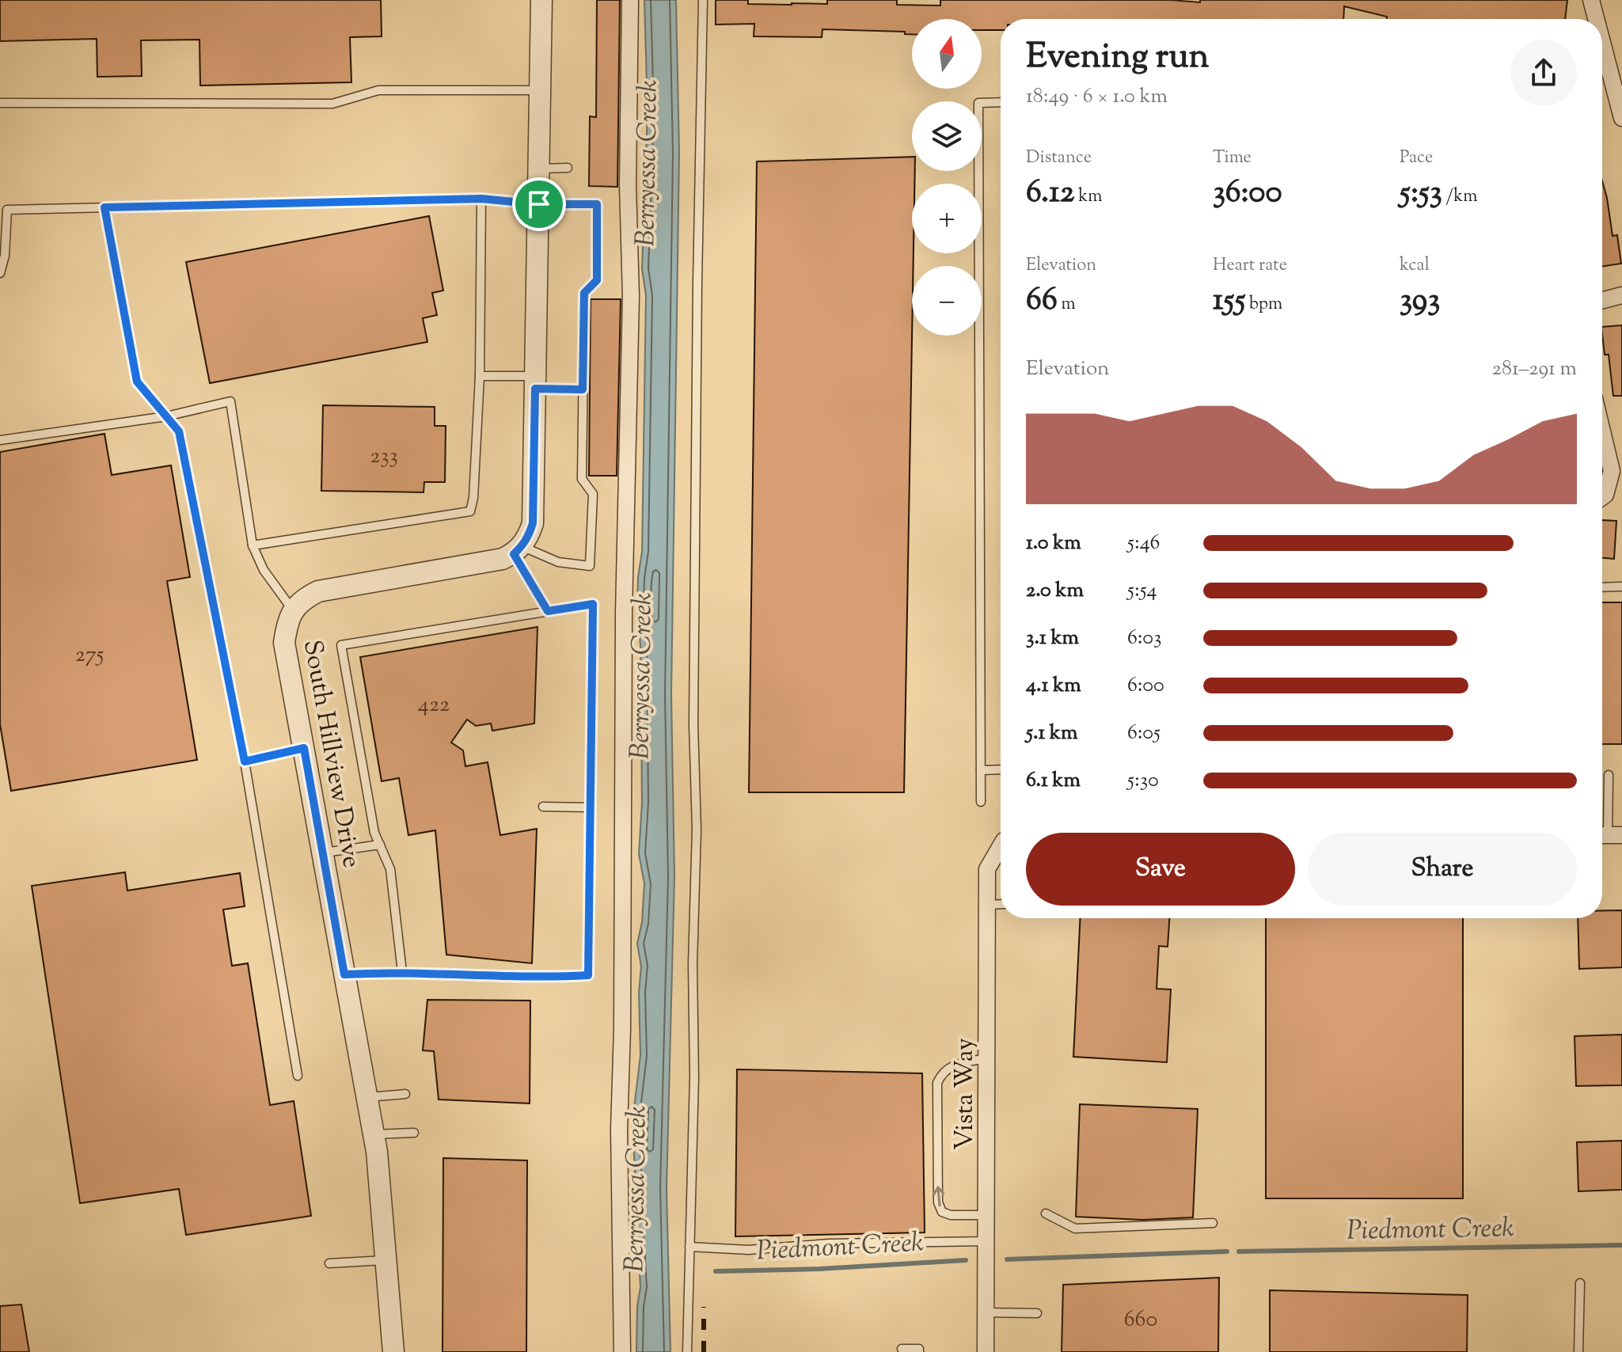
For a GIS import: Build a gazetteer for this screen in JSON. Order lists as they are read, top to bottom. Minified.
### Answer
{"streets":{"street":["South Hillview Drive","Vista Way"]},"water":["Berryessa Creek","Piedmont Creek"],"house_numbers":["233","275","422","660"],"north":"top","page":{"map_buttons":["+","−"],"heading":["Evening run","18:49 · 6 × 1.0 km"],"stats":[["Distance","6.12 km"],["Time","36:00"],["Pace","5:53 /km"],["Elevation","66 m"],["Heart rate","155 bpm"],["kcal","393"]],"chart":["Elevation","281–291 m"],"list":[{"name":"1.0 km","note":"5:46"},{"name":"2.0 km","note":"5:54"},{"name":"3.1 km","note":"6:03"},{"name":"4.1 km","note":"6:00"},{"name":"5.1 km","note":"6:05"},{"name":"6.1 km","note":"5:30"}],"buttons":["Save","Share"]}}
